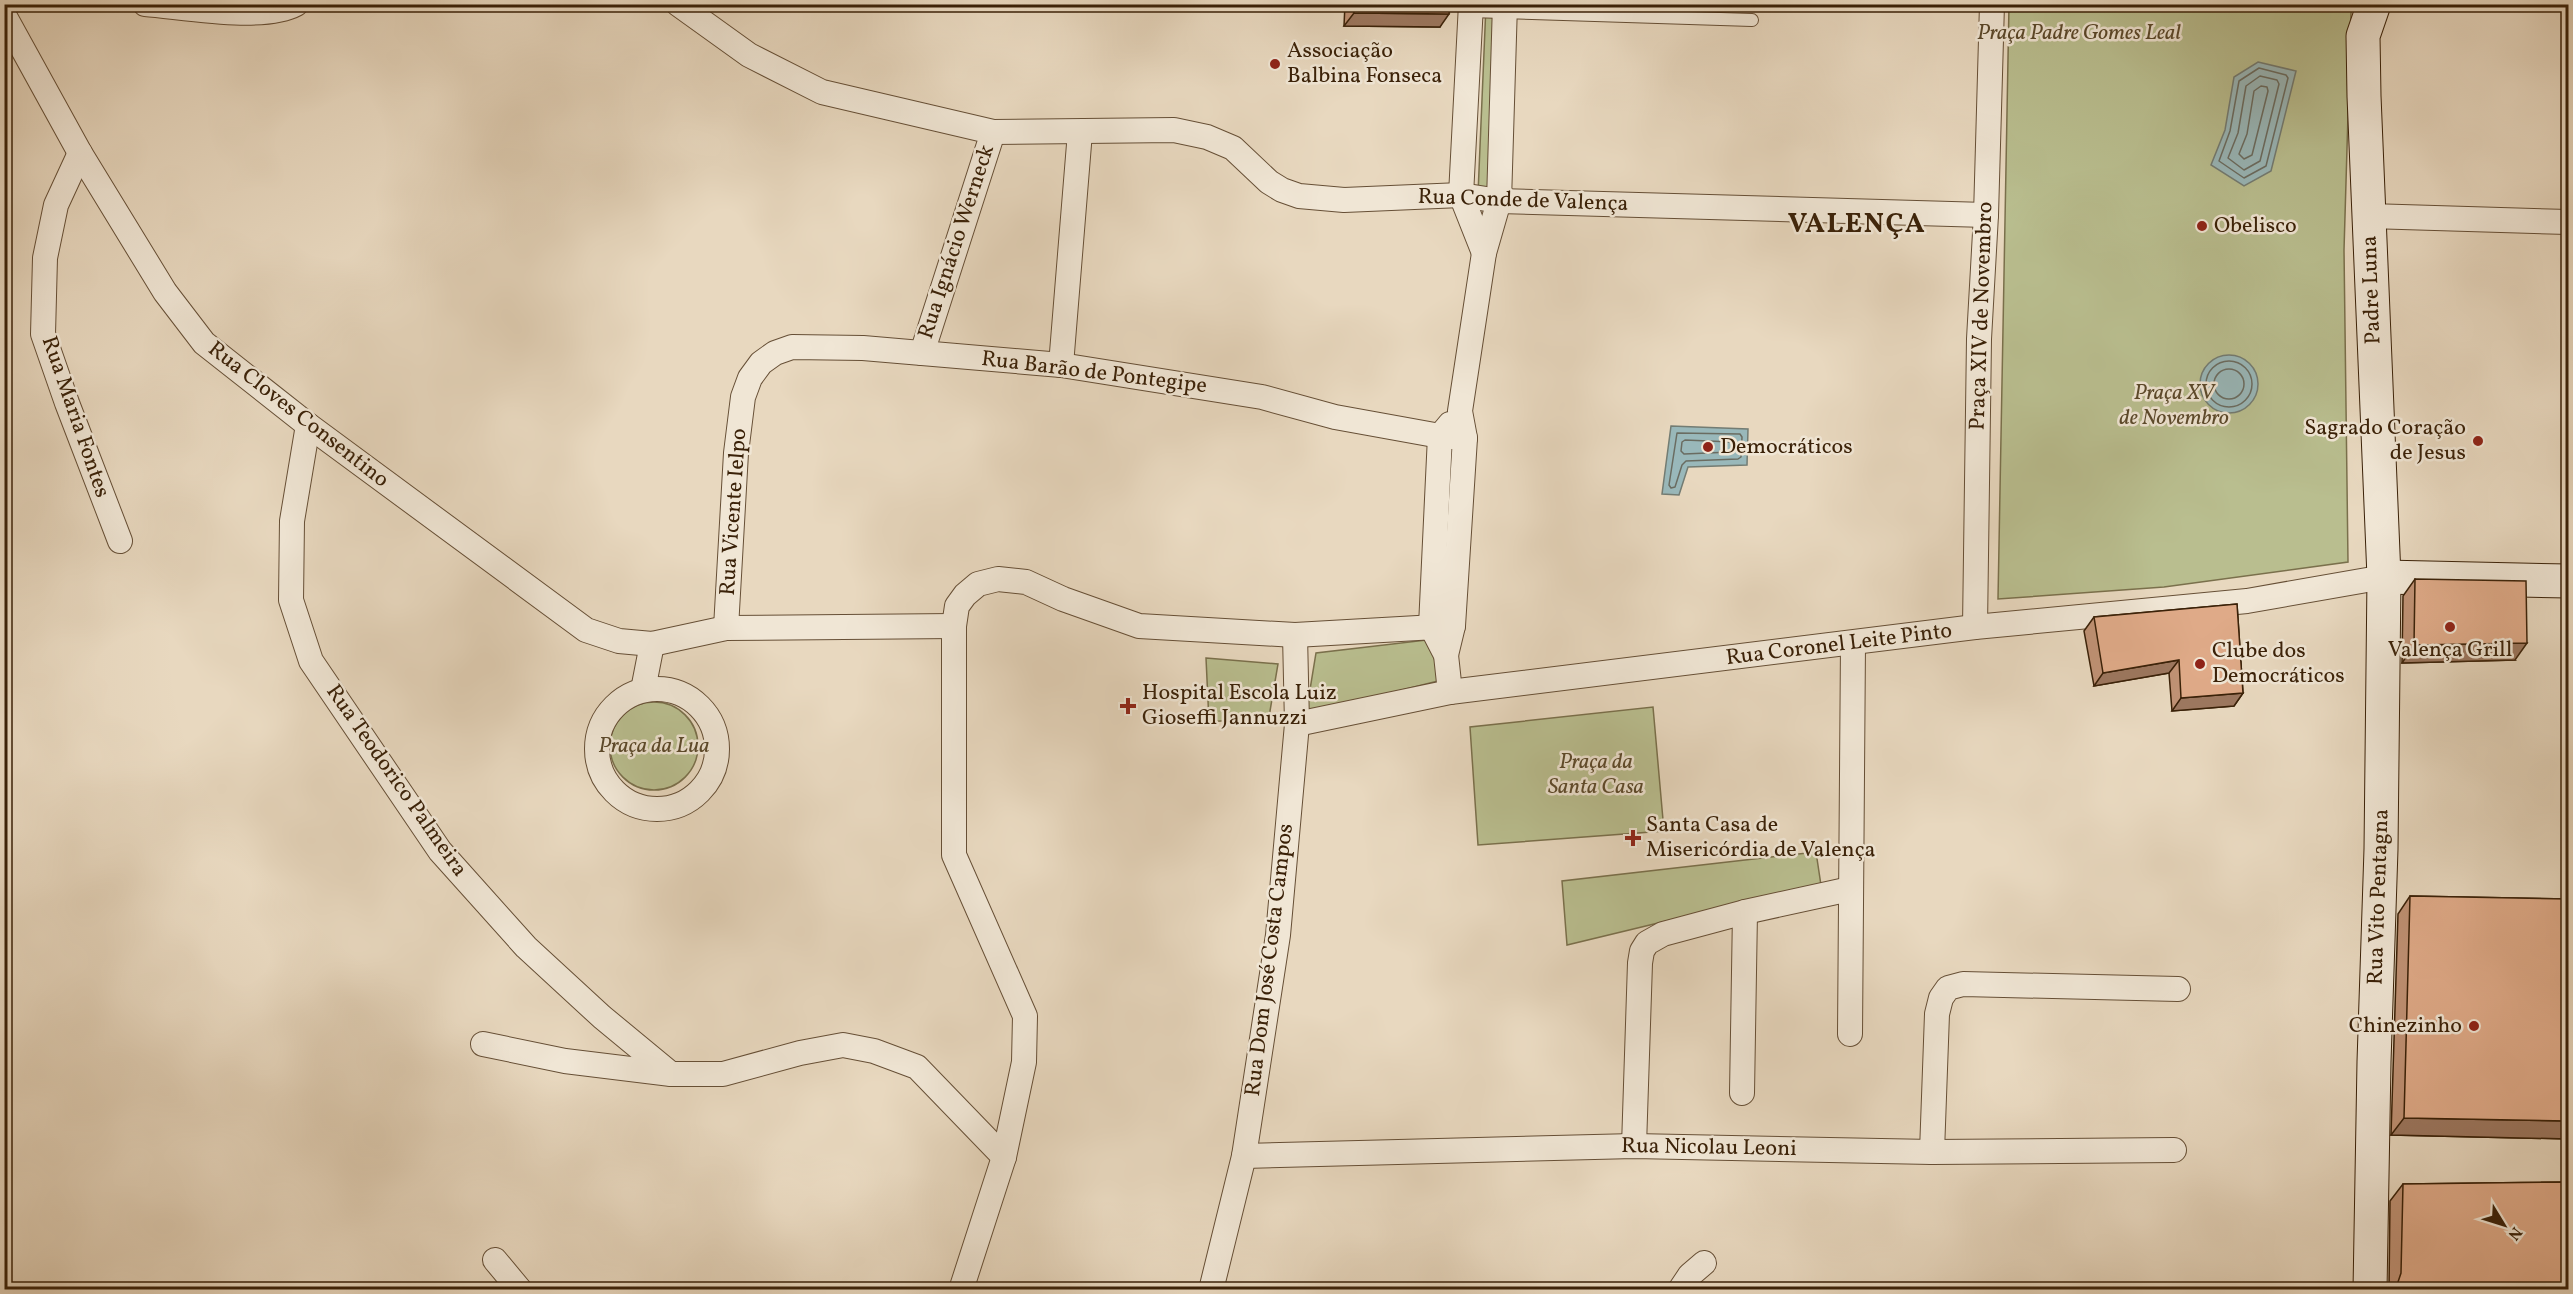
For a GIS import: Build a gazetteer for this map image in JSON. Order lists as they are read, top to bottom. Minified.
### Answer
{"streets":{"street":["Rua Conde de Valença","Rua Ignácio Werneck","Padre Luna","Praça XIV de Novembro","Rua Barão de Pontegipe","Rua Cloves Consentino","Rua Maria Fontes","Rua Vicente Ielpo","Rua Coronel Leite Pinto","Rua Teodorico Palmeira","Rua Vito Pentagna","Rua Dom José Costa Campos","Rua Nicolau Leoni"]},"crossings":[["Rua Conde de Valença","Rua Ignácio Werneck"],["Rua Conde de Valença","Praça XIV de Novembro"],["Rua Ignácio Werneck","Rua Barão de Pontegipe"],["Padre Luna","Rua Coronel Leite Pinto"],["Padre Luna","Rua Vito Pentagna"],["Praça XIV de Novembro","Rua Coronel Leite Pinto"],["Rua Barão de Pontegipe","Rua Vicente Ielpo"],["Rua Cloves Consentino","Rua Maria Fontes"],["Rua Cloves Consentino","Rua Vicente Ielpo"],["Rua Cloves Consentino","Rua Teodorico Palmeira"],["Rua Coronel Leite Pinto","Rua Vito Pentagna"],["Rua Coronel Leite Pinto","Rua Dom José Costa Campos"],["Rua Dom José Costa Campos","Rua Nicolau Leoni"]],"districts":["VALENÇA"],"parks":["Praça Padre Gomes Leal","Praça XV de Novembro","Praça da Lua","Praça da Santa Casa"],"places":{"other":["Associação Balbina Fonseca","Obelisco","Sagrado Coração de Jesus","Democráticos","Valença Grill","Clube dos Democráticos","Chinezinho"],"health":["Hospital Escola Luiz Gioseffi Jannuzzi","Santa Casa de Misericórdia de Valença"]},"north":"bottom right"}
